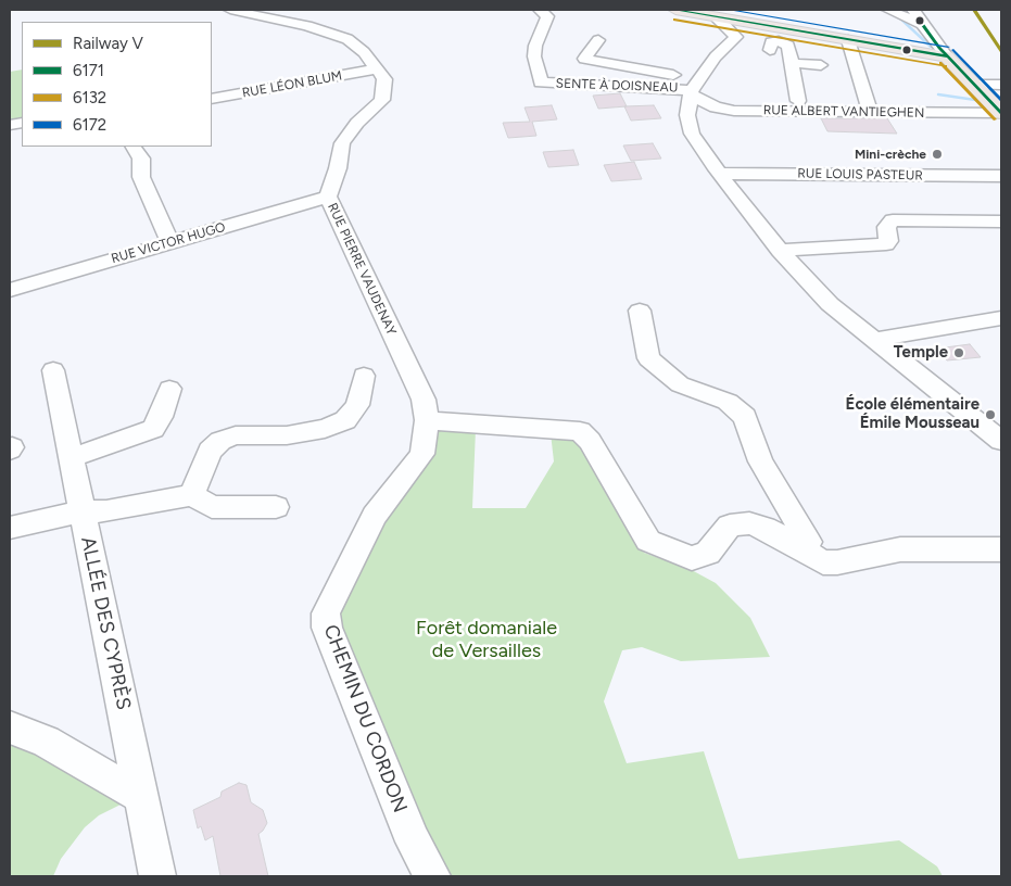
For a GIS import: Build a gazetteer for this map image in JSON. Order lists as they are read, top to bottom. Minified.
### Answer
{"streets":{"street":["RUE LÉON BLUM","SENTE À DOISNEAU","RUE ALBERT VANTIEGHEN","RUE LOUIS PASTEUR","RUE VICTOR HUGO","RUE PIERRE VAUDENAY","ALLÉE DES CYPRÈS","CHEMIN DU CORDON"]},"crossings":[["RUE LÉON BLUM","RUE PIERRE VAUDENAY"],["SENTE À DOISNEAU","RUE ALBERT VANTIEGHEN"],["RUE VICTOR HUGO","RUE PIERRE VAUDENAY"],["RUE PIERRE VAUDENAY","CHEMIN DU CORDON"]],"parks":["Forêt domaniale de Versailles"],"places":["Mini-crèche","Temple","École élémentaire Émile Mousseau"],"lines":["rail line V","transit line 6171","transit line 6172","transit line 6132"],"legend":["Railway V","6171","6132","6172"]}
